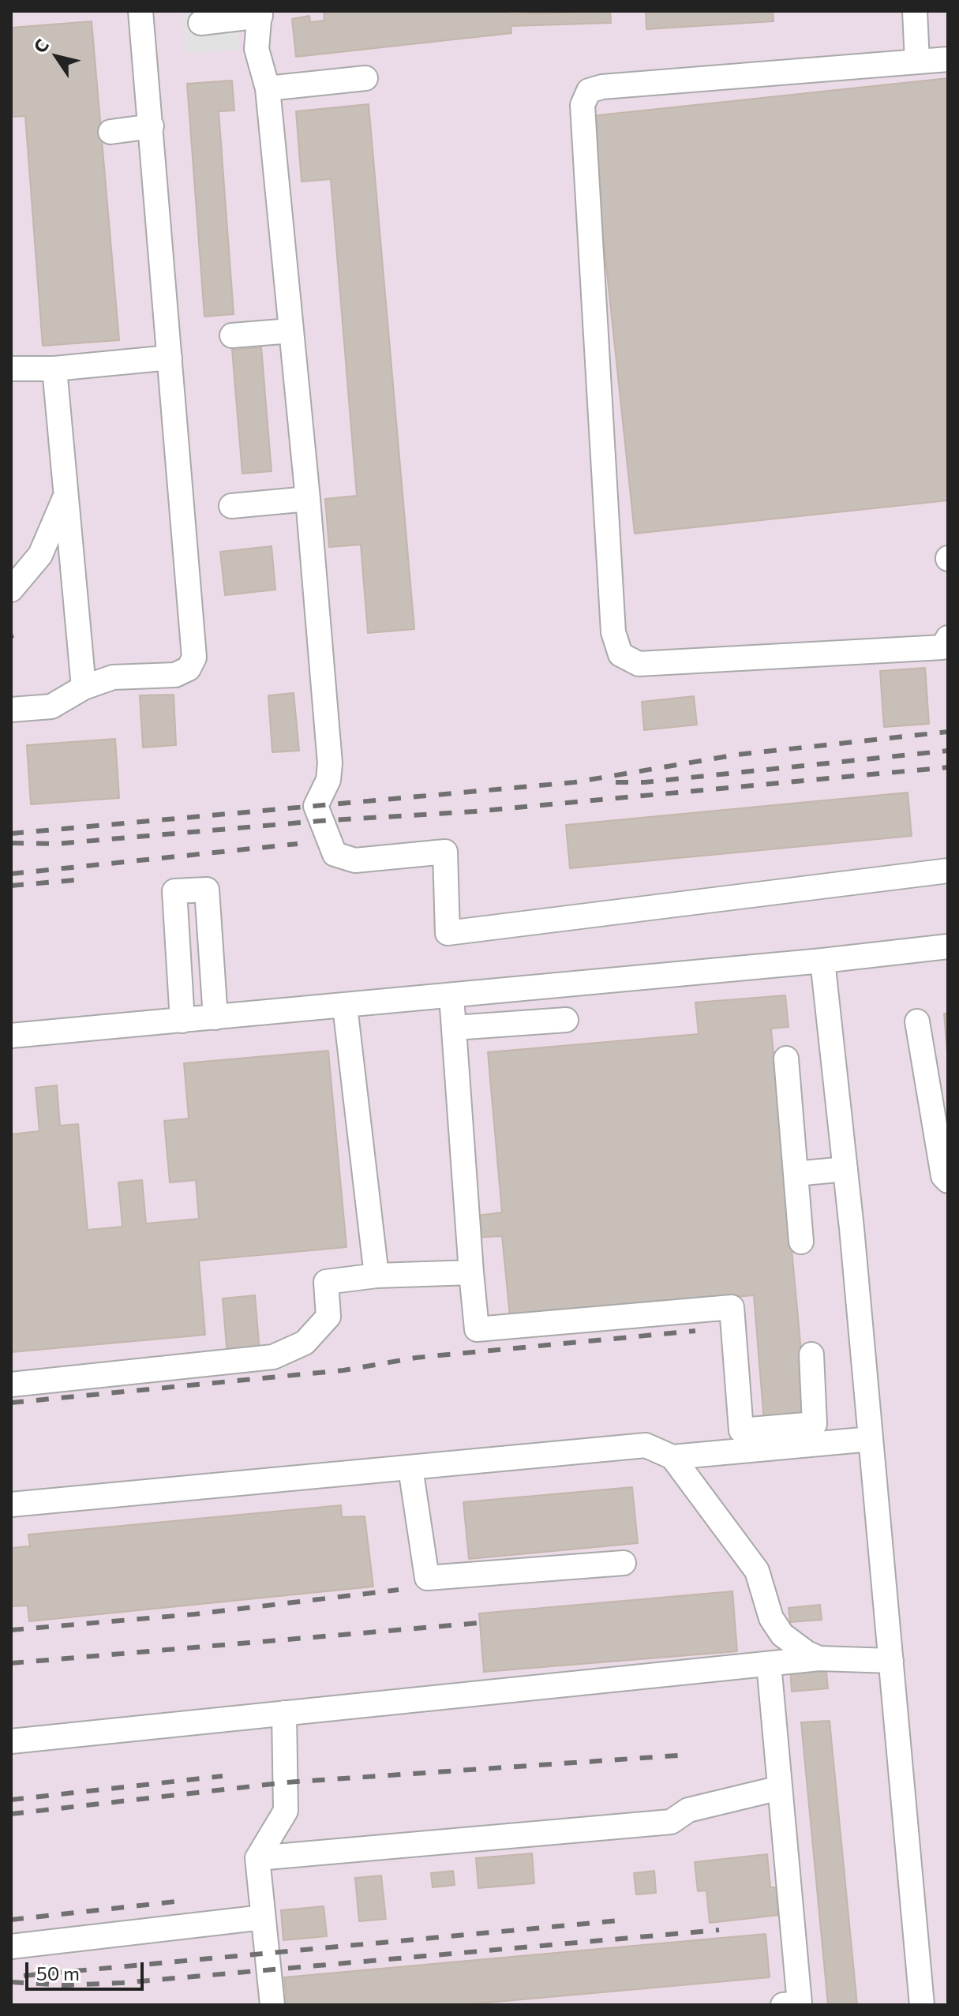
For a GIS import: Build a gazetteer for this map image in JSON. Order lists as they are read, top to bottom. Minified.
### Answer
{"scale_bar":"50 m","north":"top left"}
